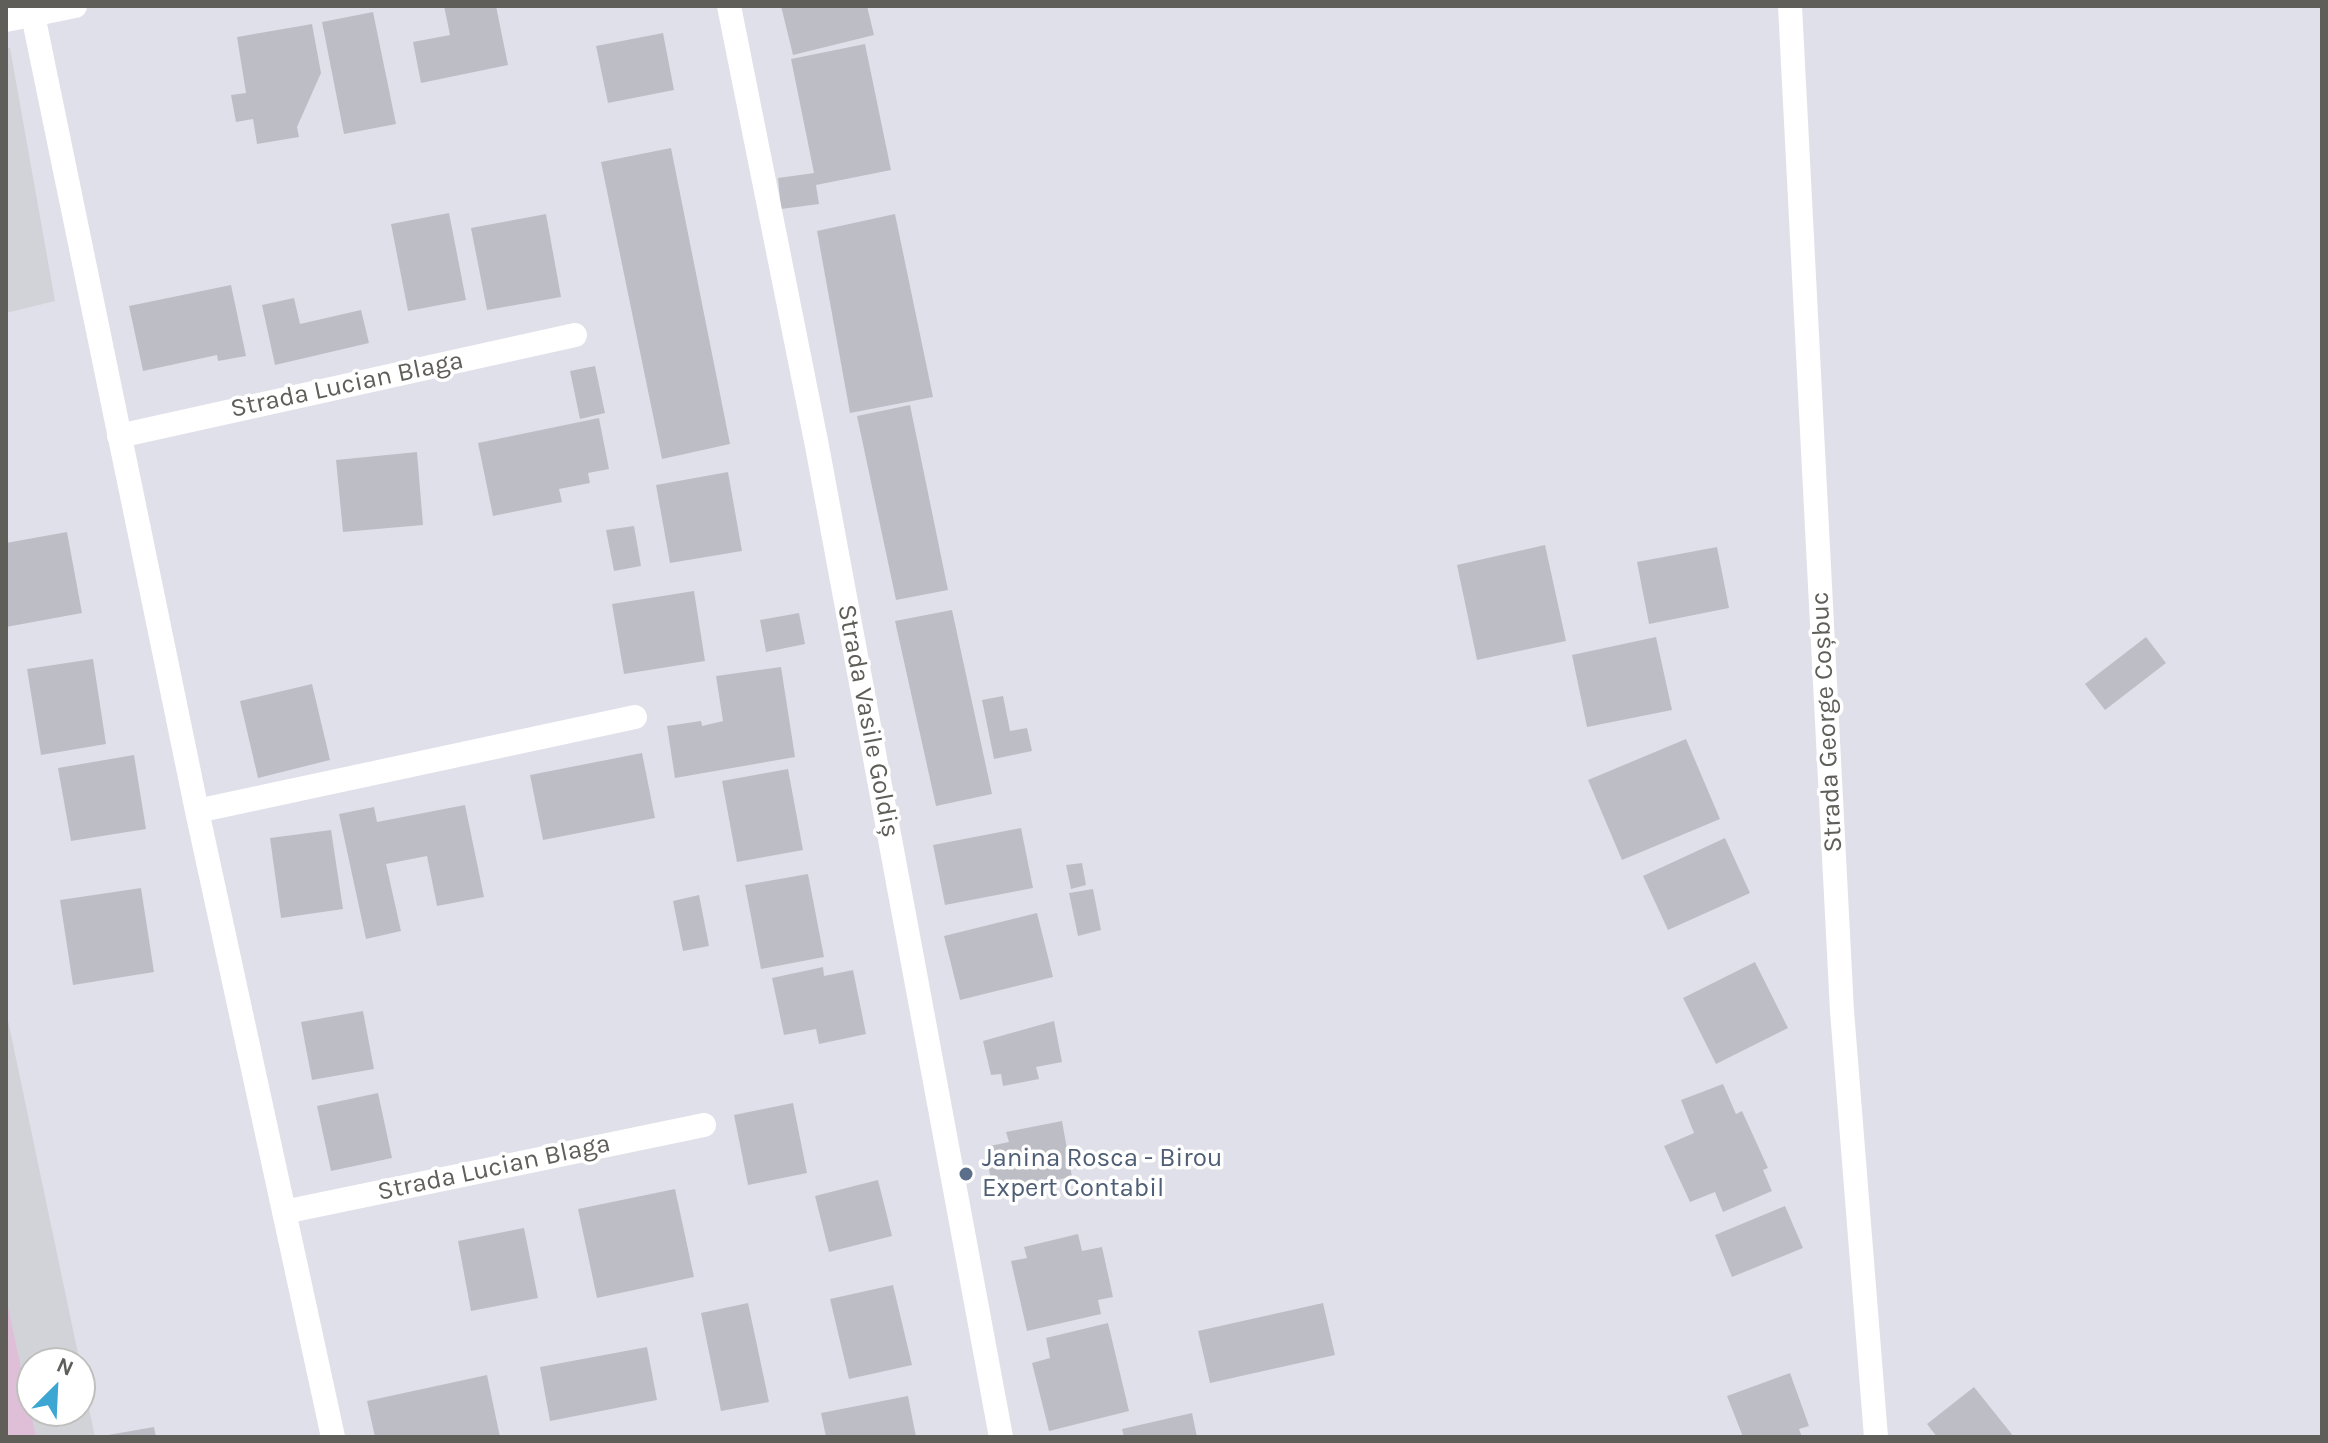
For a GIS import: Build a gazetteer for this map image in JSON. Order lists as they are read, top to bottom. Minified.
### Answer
{"streets":{"street":["Strada Lucian Blaga","Strada Vasile Goldiș","Strada George Coșbuc"]},"places":["Janina Rosca - Birou Expert Contabil"],"north":"top right"}
